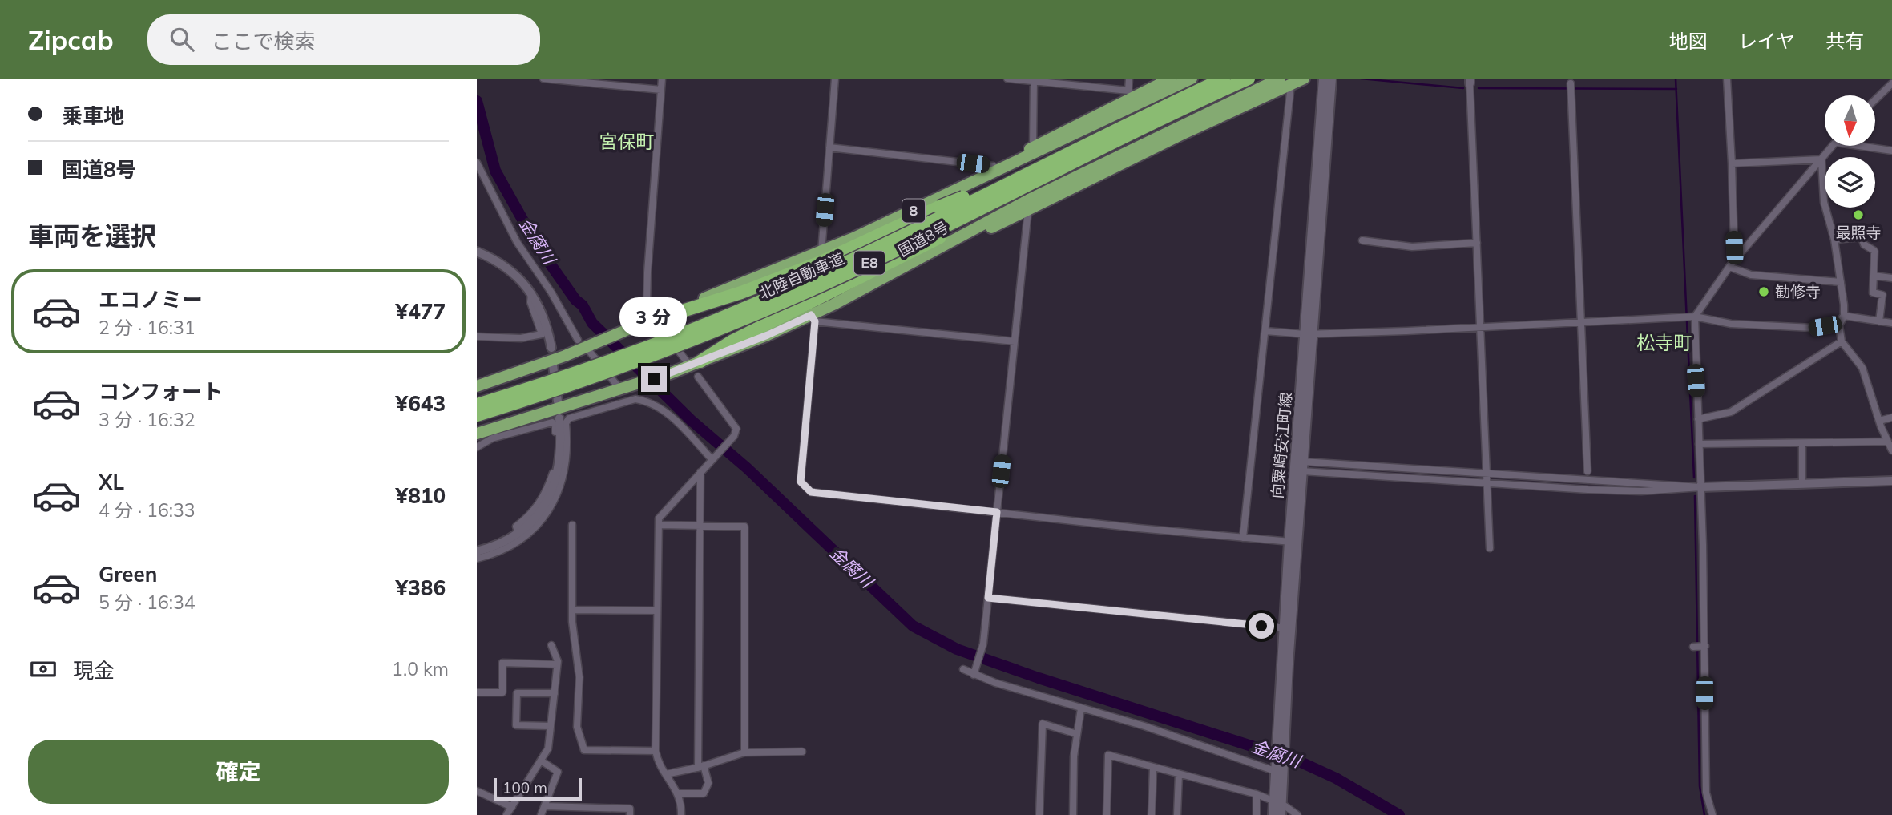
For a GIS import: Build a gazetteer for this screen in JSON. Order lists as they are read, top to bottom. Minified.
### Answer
{"streets":{"highway":["8","国道8号","E8","北陸自動車道"],"main road":["向粟崎安江町線"]},"districts":["宮保町","松寺町"],"water":["金腐川"],"places":["最照寺","勧修寺"],"scale_bar":"100 m","north":"bottom","page":{"header":"Zipcab","search":"ここで検索","nav":["地図","レイヤ","共有"],"banner":["乗車地","国道8号"],"heading":"車両を選択","list":[{"name":"エコノミー","note":"2 分 · 16:31","value":"¥477"},{"name":"コンフォート","note":"3 分 · 16:32","value":"¥643"},{"name":"XL","note":"4 分 · 16:33","value":"¥810"},{"name":"Green","note":"5 分 · 16:34","value":"¥386"}],"bubble":"3 分","pay":["現金","1.0 km"],"buttons":"確定","scale":"100 m"}}
